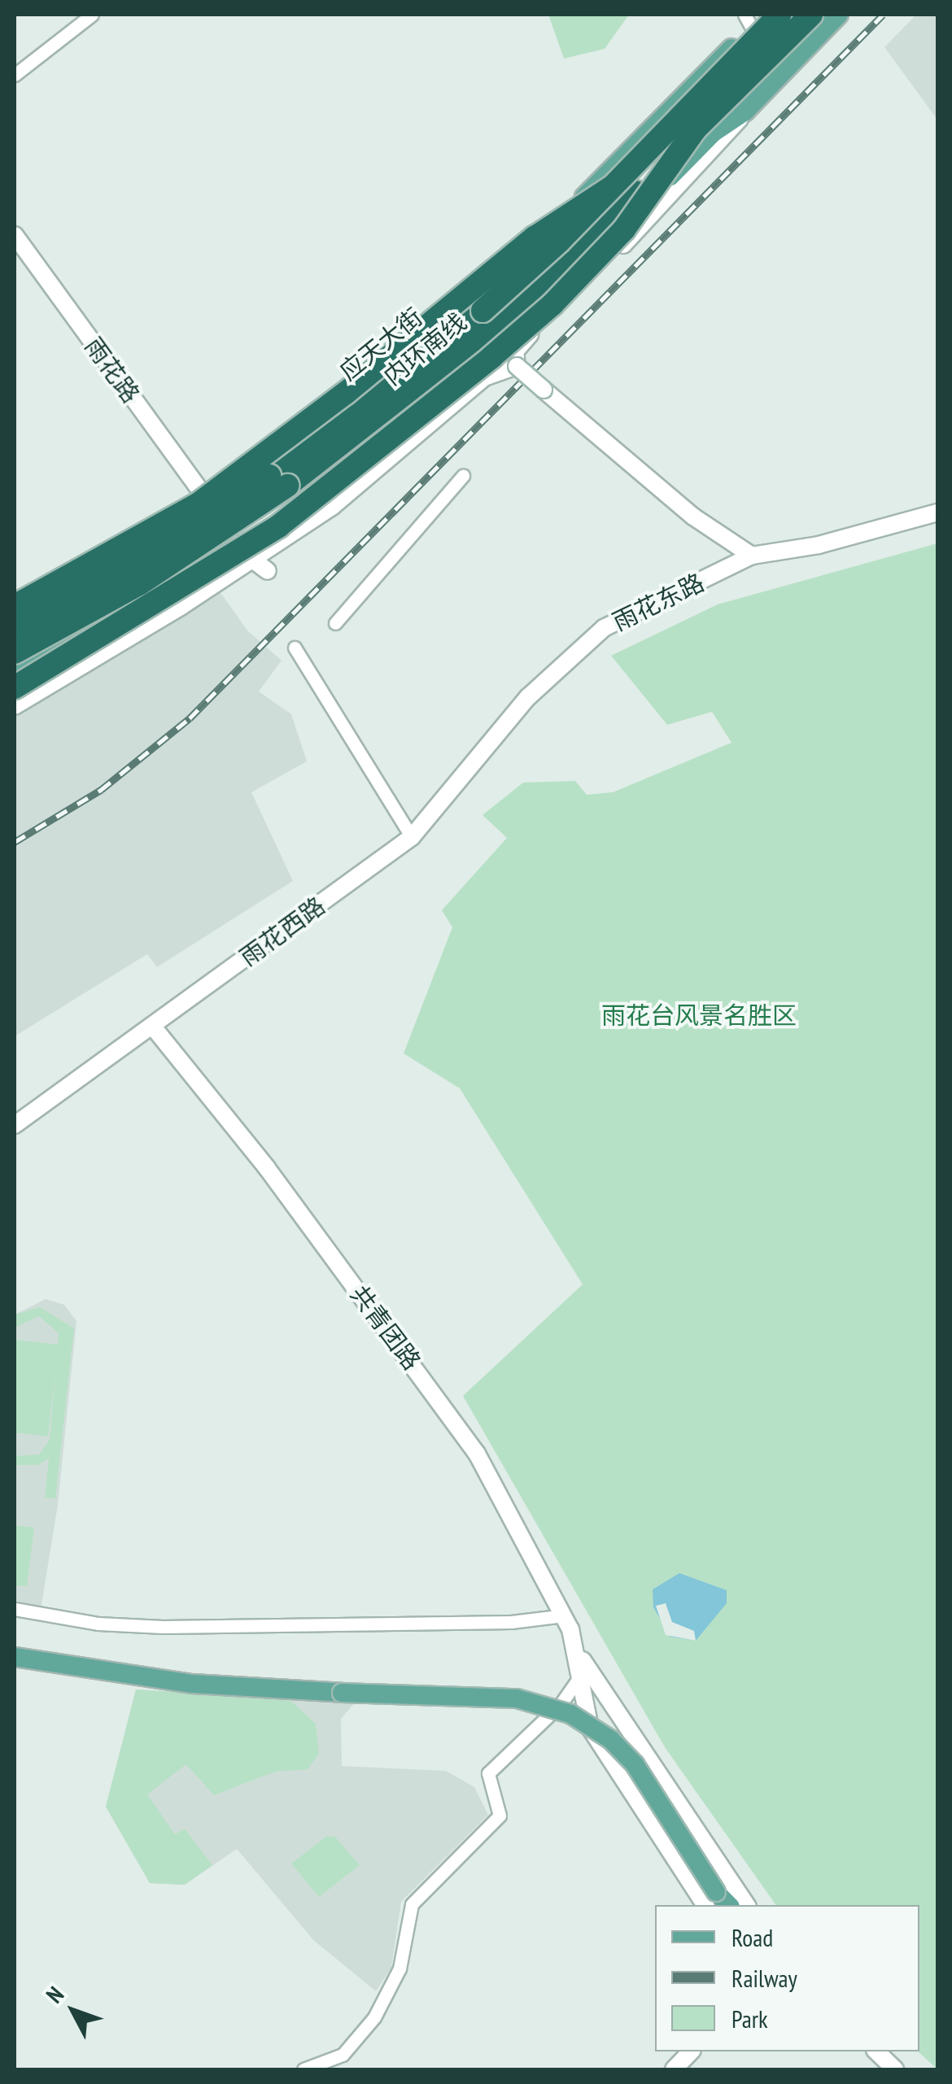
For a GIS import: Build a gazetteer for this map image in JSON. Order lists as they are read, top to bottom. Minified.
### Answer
{"streets":{"highway":["内环南线"],"main road":["应天大街"],"street":["雨花路","雨花东路","雨花西路","共青团路"]},"crossings":[["应天大街","雨花路"],["雨花东路","雨花西路"],["雨花西路","共青团路"]],"parks":["雨花台风景名胜区"],"legend":["Road","Railway","Park"],"north":"top left"}
